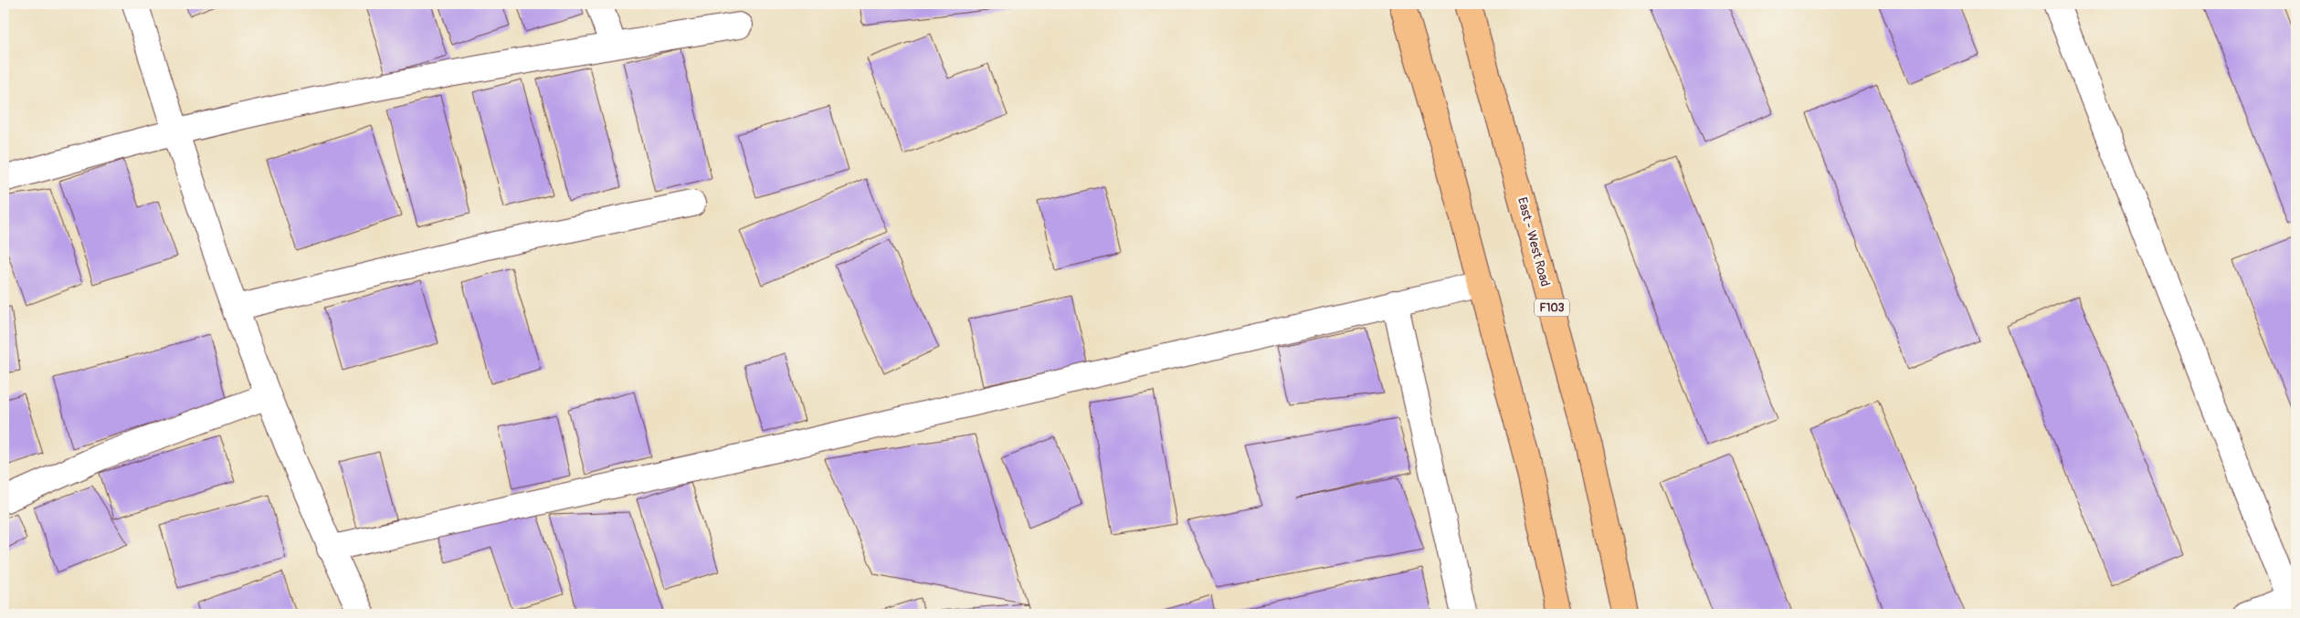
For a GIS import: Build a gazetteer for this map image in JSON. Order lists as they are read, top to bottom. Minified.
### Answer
{"streets":{"main road":["East - West Road","F103"]}}
